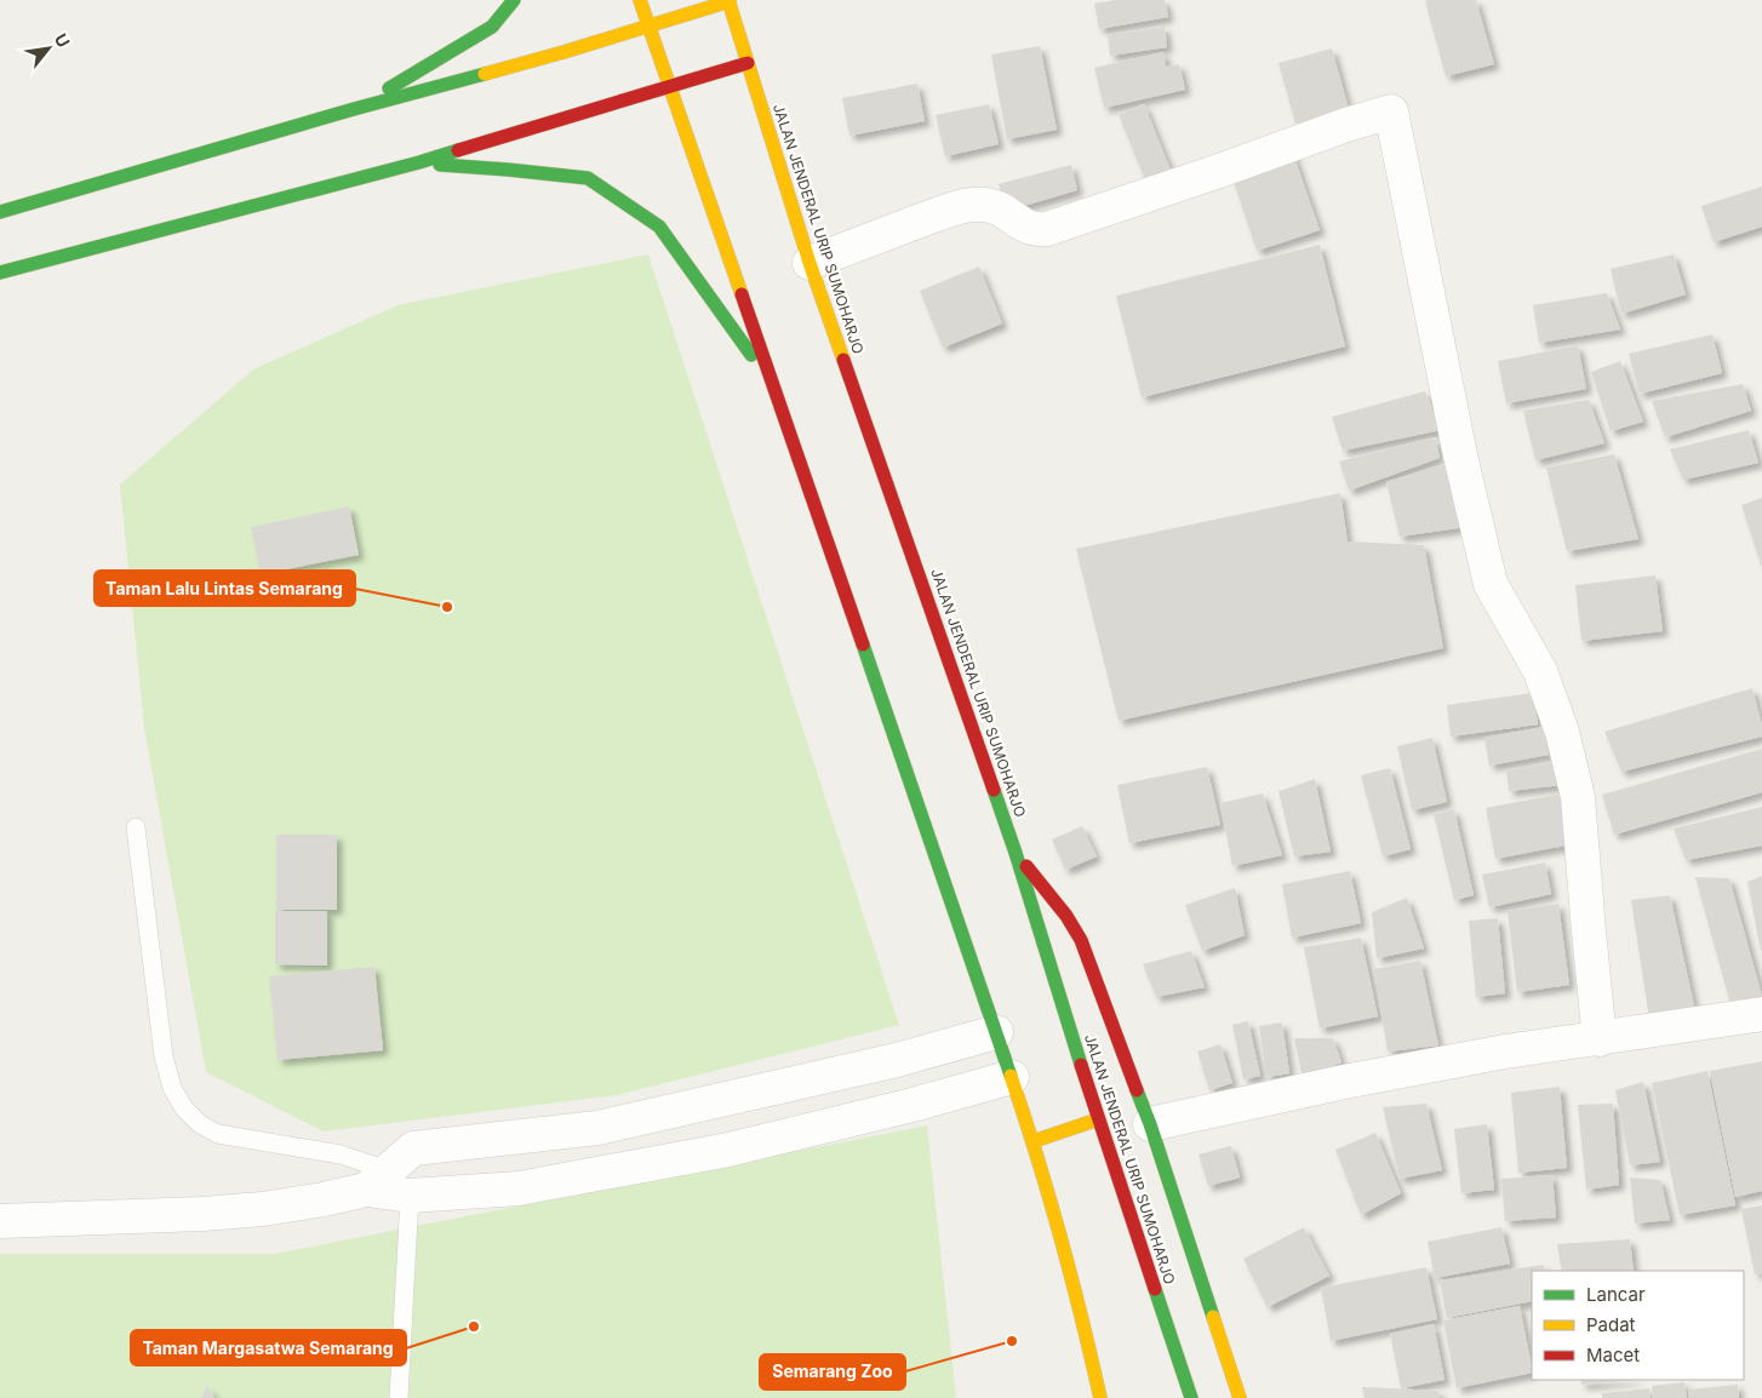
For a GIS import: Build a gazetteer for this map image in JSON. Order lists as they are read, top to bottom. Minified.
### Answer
{"streets":{"highway":["JALAN JENDERAL URIP SUMOHARJO"]},"places":["Taman Lalu Lintas Semarang","Taman Margasatwa Semarang","Semarang Zoo"],"legend":["Lancar","Padat","Macet"],"north":"top right"}
